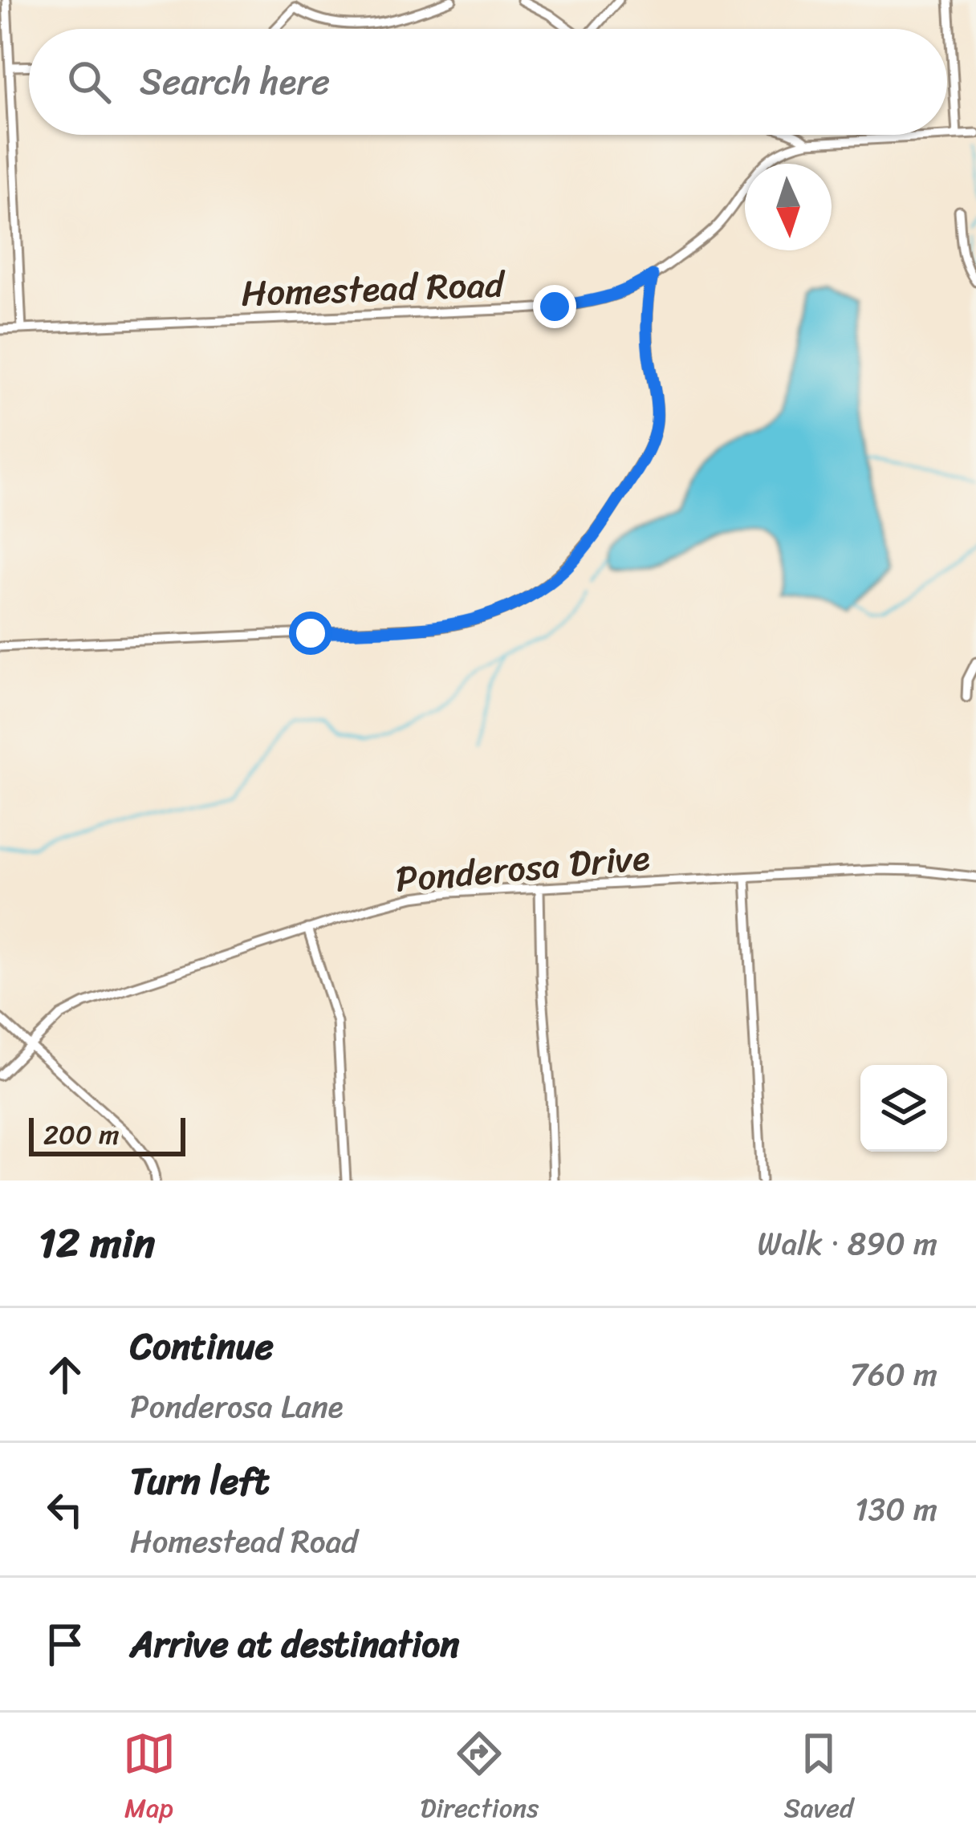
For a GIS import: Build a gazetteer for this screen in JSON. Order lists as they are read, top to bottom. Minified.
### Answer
{"streets":{"street":["Homestead Road","Ponderosa Drive"]},"scale_bar":"200 m","north":"bottom","page":{"search":"Search here","scale":"200 m","heading":["12 min","Walk · 890 m"],"list":[["Continue","Ponderosa Lane","760 m"],["Turn left","Homestead Road","130 m"],"Arrive at destination"],"nav":["Map","Directions","Saved"]}}
